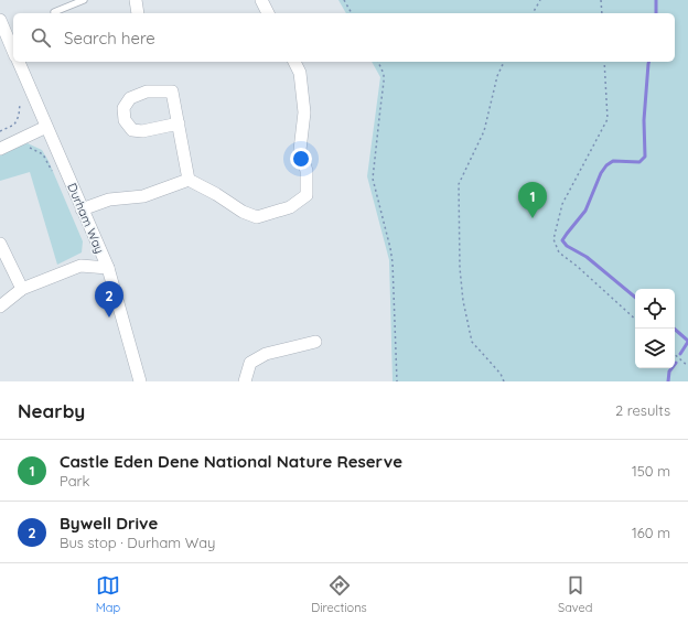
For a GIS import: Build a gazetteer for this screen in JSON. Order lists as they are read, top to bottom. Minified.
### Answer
{"streets":{"street":["Durham Way"]},"page":{"search":"Search here","pins":["1","2"],"heading":["Nearby","2 results"],"list":[{"mark":"1","name":"Castle Eden Dene National Nature Reserve","note":"Park","value":"150 m"},{"mark":"2","name":"Bywell Drive","note":"Bus stop · Durham Way","value":"160 m"}],"nav":["Map","Directions","Saved"]}}
